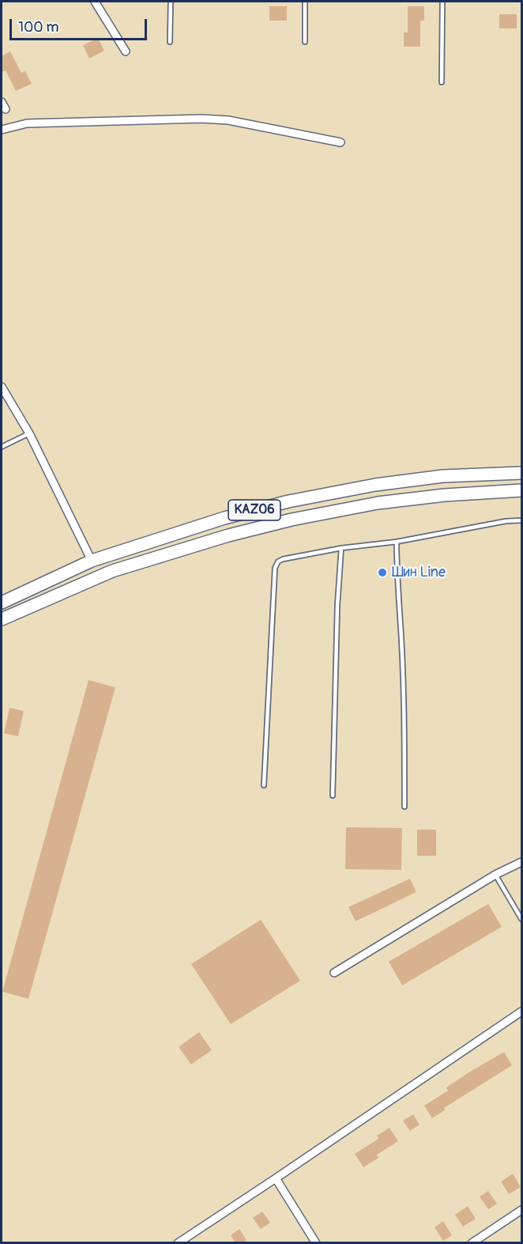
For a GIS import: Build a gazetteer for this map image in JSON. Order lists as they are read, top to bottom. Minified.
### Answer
{"streets":{"highway":["KАZ06"]},"places":["Шин Line"],"scale_bar":"100 m"}
